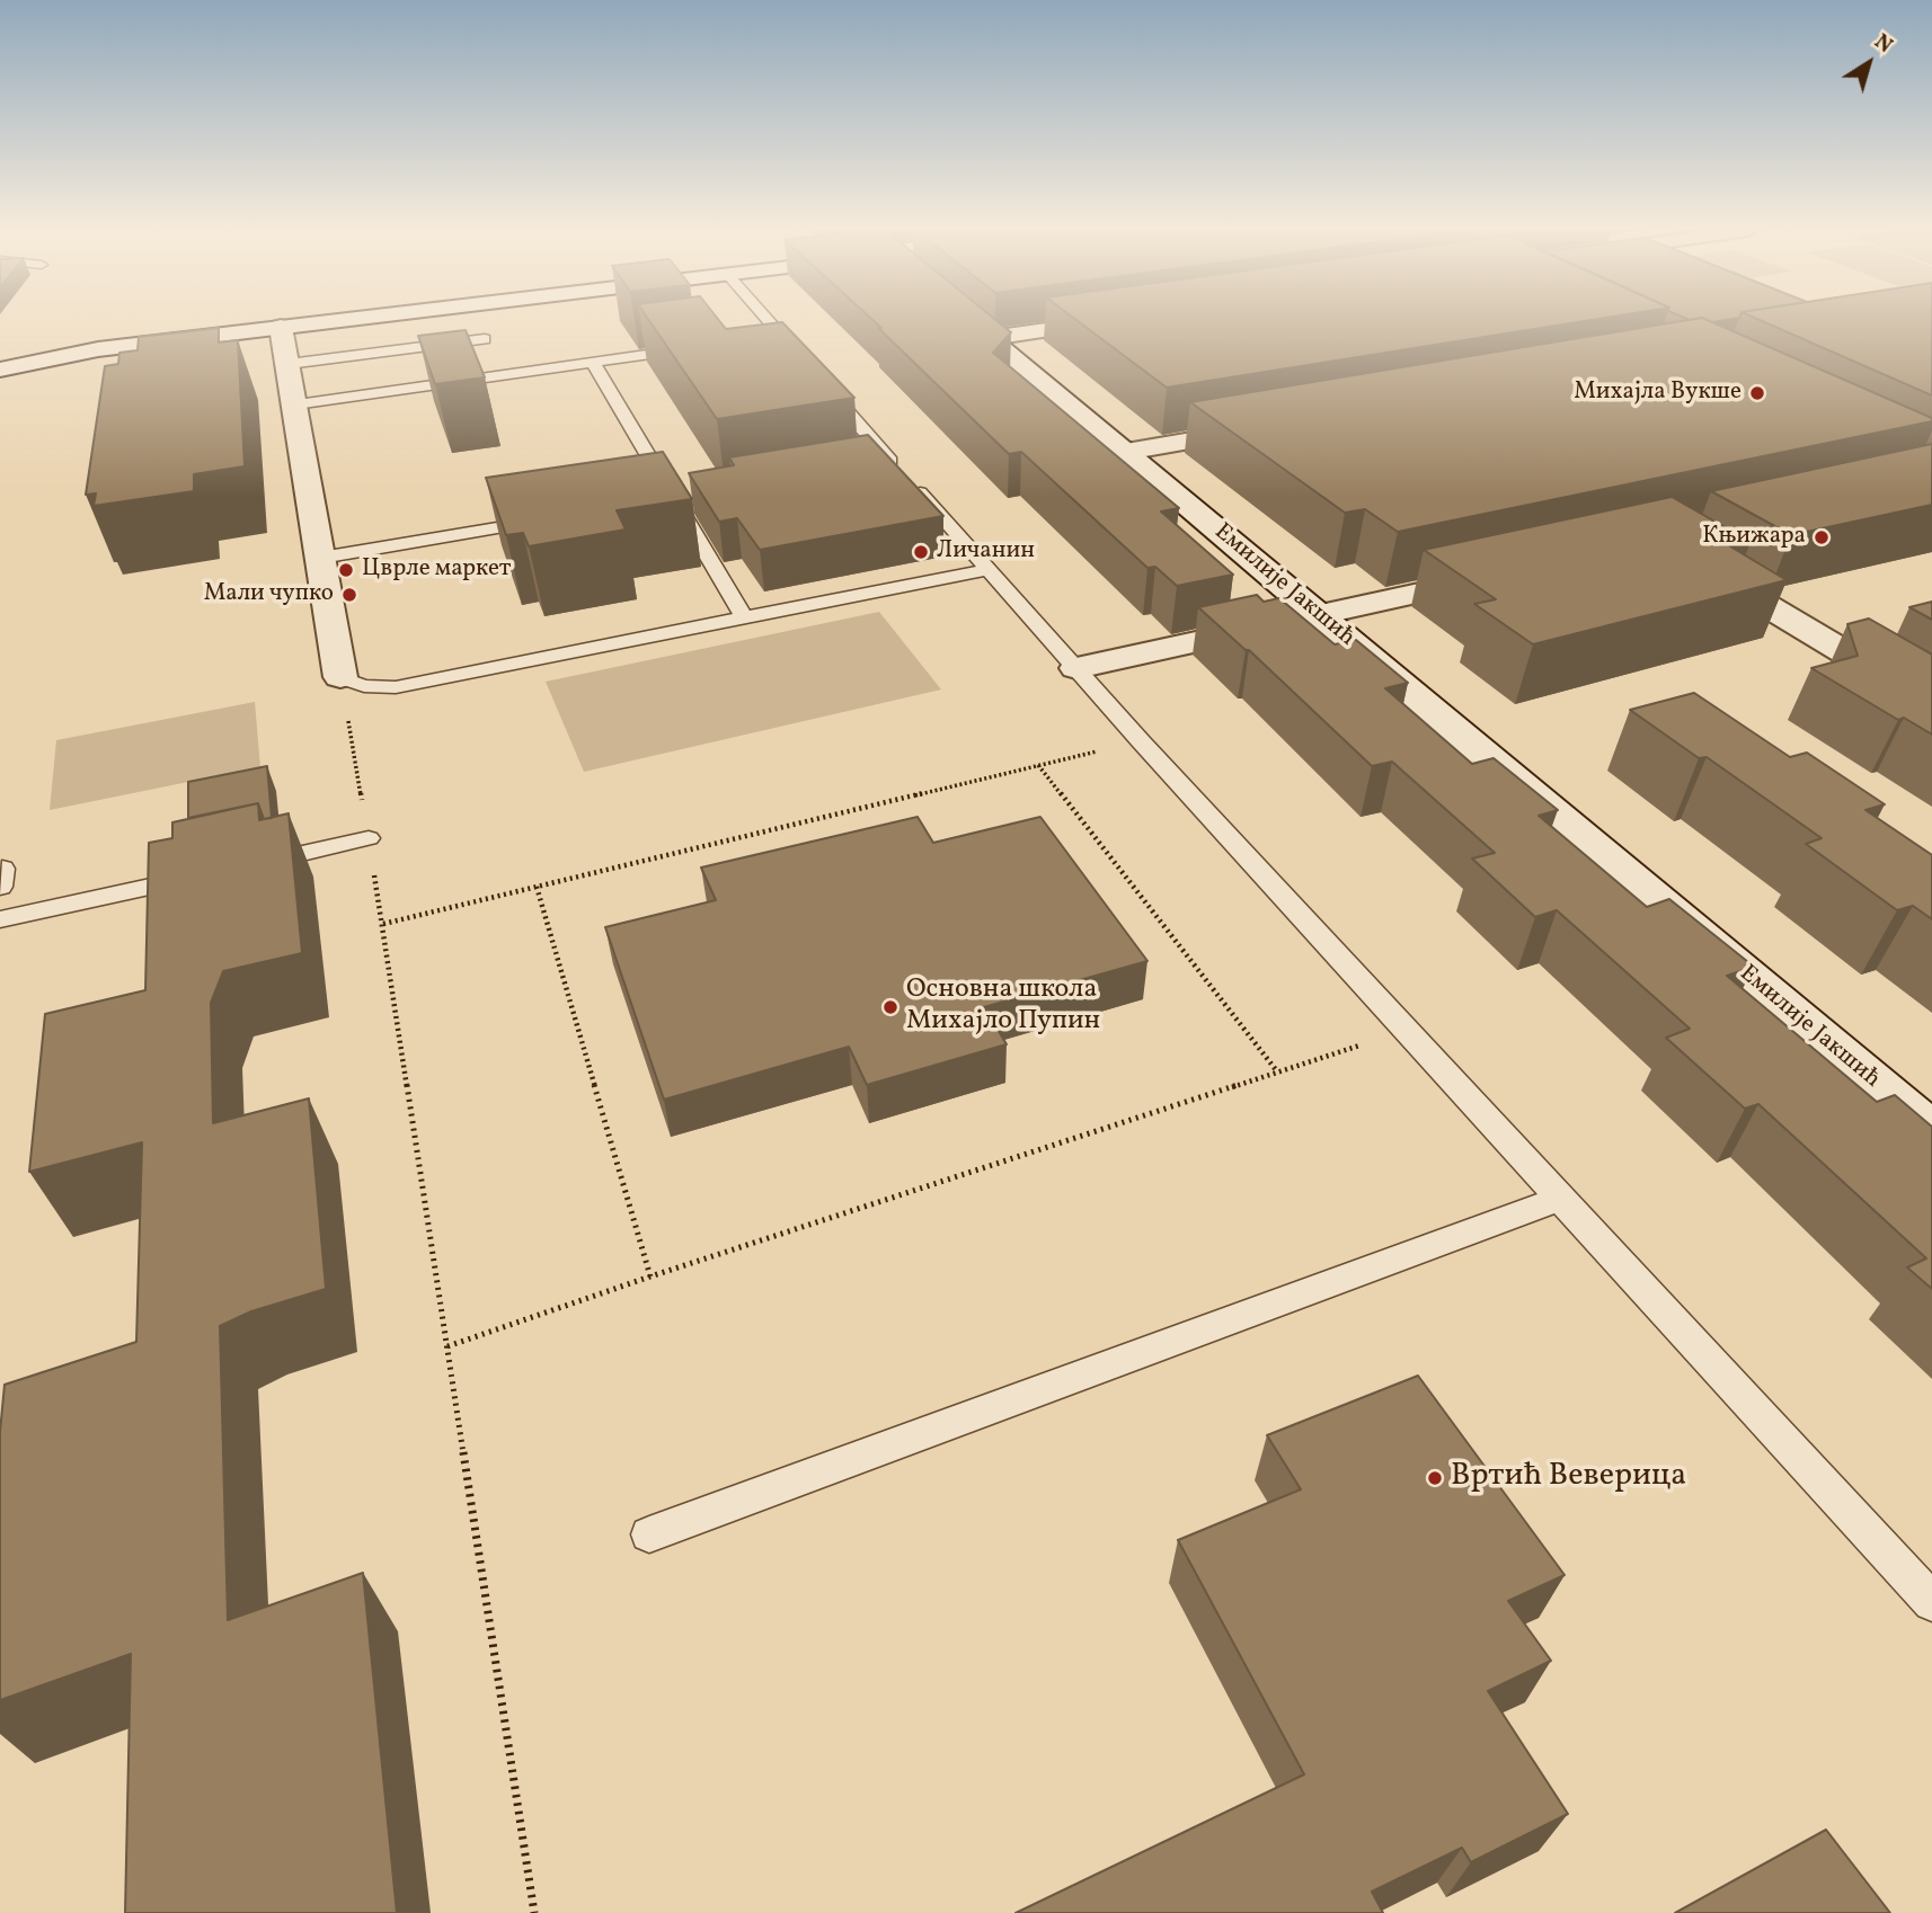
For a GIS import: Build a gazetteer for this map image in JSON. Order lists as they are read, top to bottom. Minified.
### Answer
{"streets":{"street":["Емилије Јакшић"]},"places":["Михајла Вукше","Књижара","Личанин","Цврле маркет","Мали чупко","Основна школа Михајло Пупин","Вртић Веверица"],"north":"top right"}
